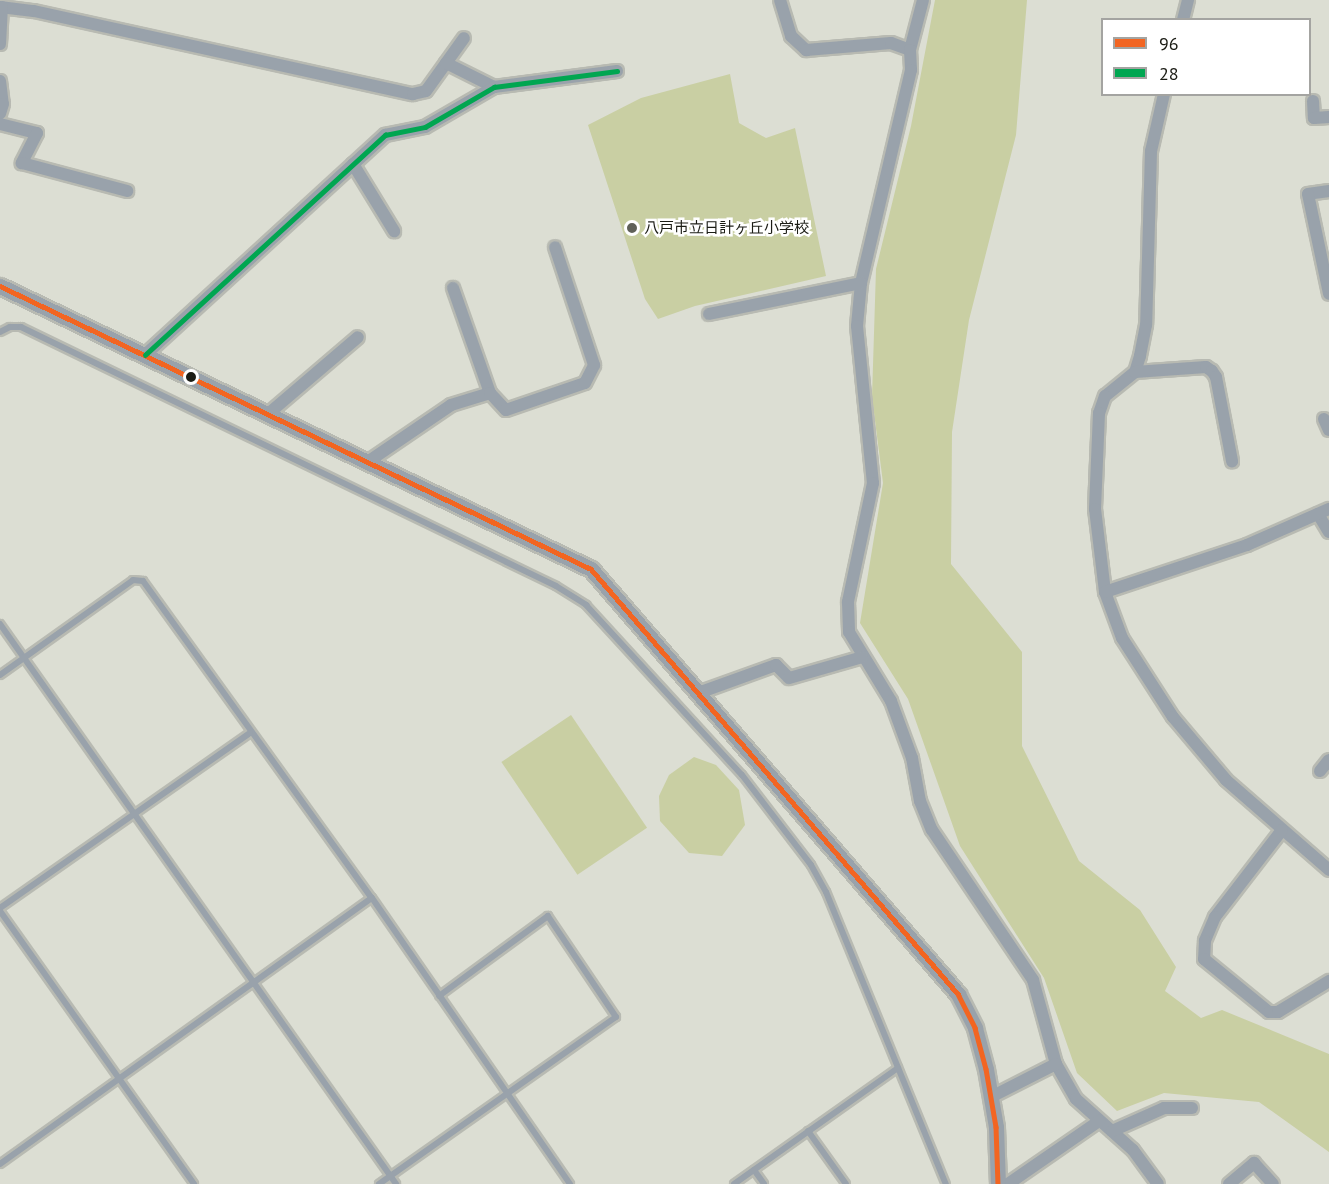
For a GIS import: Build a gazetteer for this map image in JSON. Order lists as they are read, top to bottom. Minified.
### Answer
{"places":["八戸市立日計ヶ丘小学校"],"lines":["transit line 28","transit line 96"],"legend":["96","28"]}
